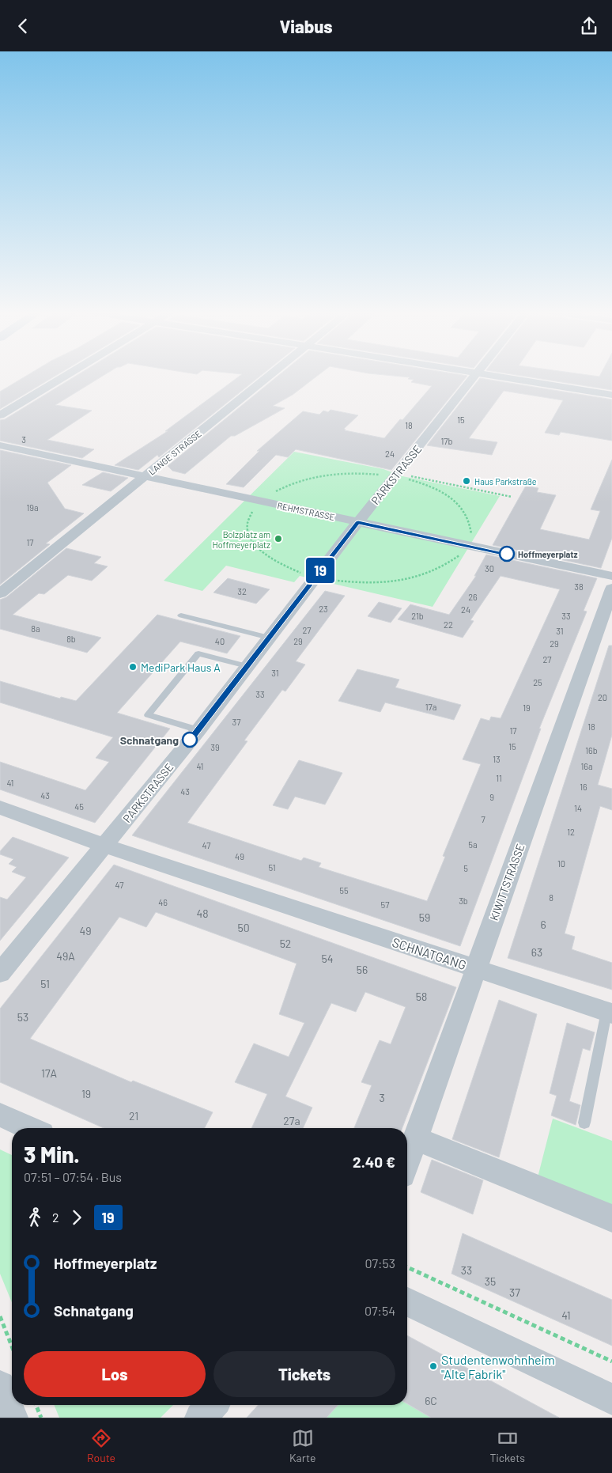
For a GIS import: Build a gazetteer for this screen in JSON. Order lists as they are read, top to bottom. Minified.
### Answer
{"streets":{"street":["LANGE STRASSE","PARKSTRASSE","REHMSTRASSE","KIWITTSTRASSE","SCHNATGANG"]},"crossings":[["LANGE STRASSE","REHMSTRASSE"],["PARKSTRASSE","REHMSTRASSE"],["PARKSTRASSE","SCHNATGANG"],["KIWITTSTRASSE","SCHNATGANG"]],"places":["Haus Parkstraße","Bolzplatz am Hoffmeyerplatz","Hoffmeyerplatz","MediPark Haus A","Schnatgang","Studentenwohnheim \"Alte Fabrik\""],"lines":["bus line 19"],"house_numbers":["15","18","3","17b","24","19a","17","30","38","32","26","23","24","21b","33","22","8a","27","31","8b","40","29","29","27","31","25","33","20","17a","19","37","18","17","15","39","16b","13","41","16a","11","41","16","43","43","9","45","14","7","12","5a","47","49","10","51","5","47","55","8","3b","46","57","48","59","6","50","49","52","63","49A","54","56","51","58","53","17A","19","3","21","27a","33","35","37","41","6C"],"page":{"header":"Viabus","on_map":"19","heading":["3 Min.","07:51 – 07:54 · Bus","2.40 €"],"legs":["2","19"],"list":[{"name":"Hoffmeyerplatz","value":"07:53"},{"name":"Schnatgang","value":"07:54"}],"buttons":["Los","Tickets"],"tabs":["Route","Karte","Tickets"]}}
